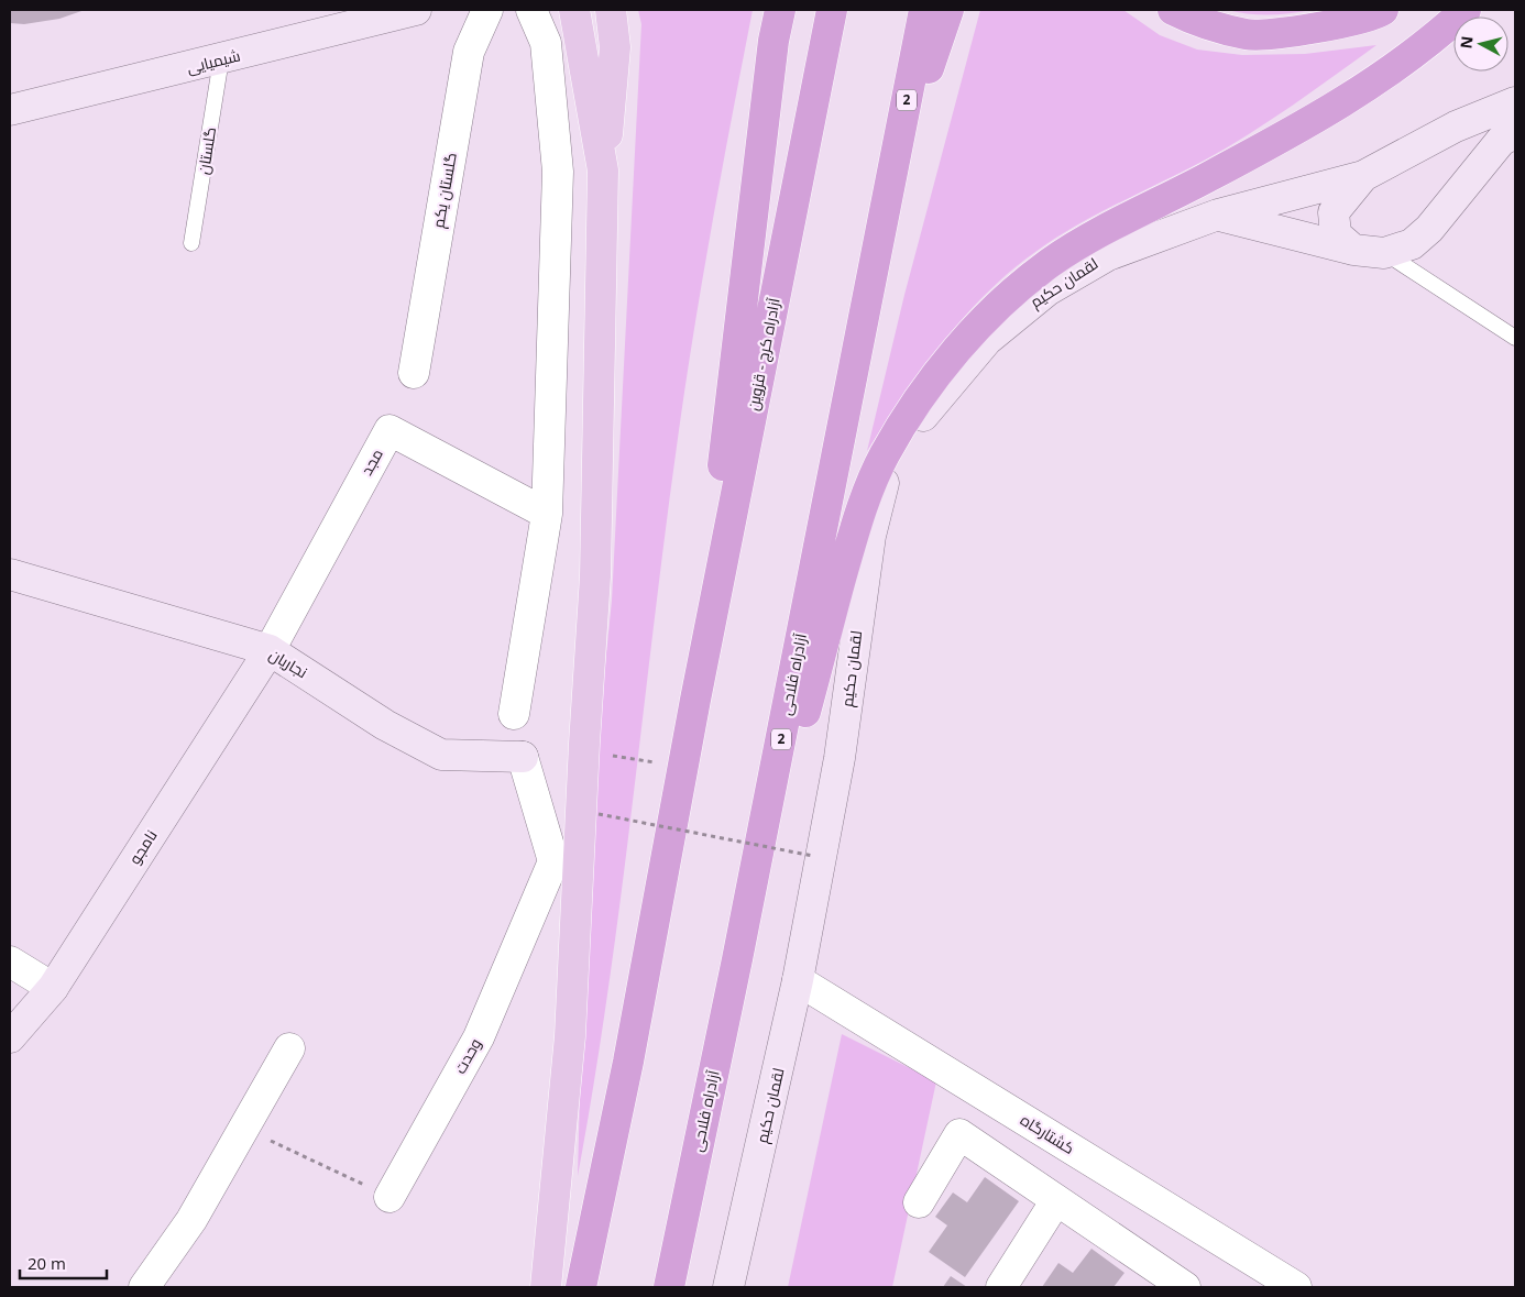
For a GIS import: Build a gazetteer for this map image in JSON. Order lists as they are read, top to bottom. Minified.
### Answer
{"streets":{"highway":["2","آزادراه کرج - قزوین","آزادراه فلاحی"],"street":["شیمیایی","گلستان یکم","لقمان حکیم","مجد","نجاریان","نامجو","وحدت","کشتارگاه"],"lane":["گلستان"]},"crossings":[["شیمیایی","گلستان"],["2","آزادراه فلاحی"],["لقمان حکیم","کشتارگاه"],["مجد","نجاریان"],["مجد","نامجو"],["نجاریان","نامجو"],["نجاریان","وحدت"]],"scale_bar":"20 m","north":"left"}
